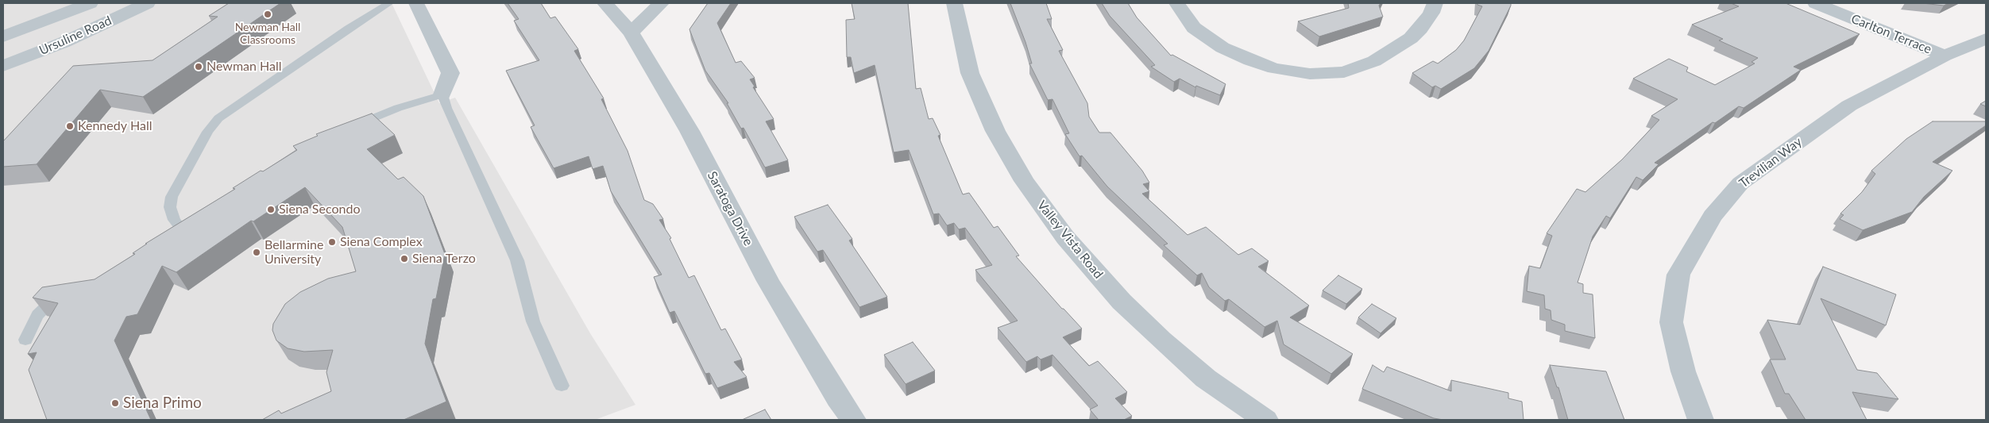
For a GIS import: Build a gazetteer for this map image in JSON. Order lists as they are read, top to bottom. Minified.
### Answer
{"streets":{"street":["Carlton Terrace","Ursuline Road","Trevilian Way","Saratoga Drive","Valley Vista Road"]},"crossings":[["Carlton Terrace","Trevilian Way"]],"places":["Newman Hall Classrooms","Newman Hall","Kennedy Hall","Siena Secondo","Siena Complex","Bellarmine University","Siena Terzo","Siena Primo"]}
